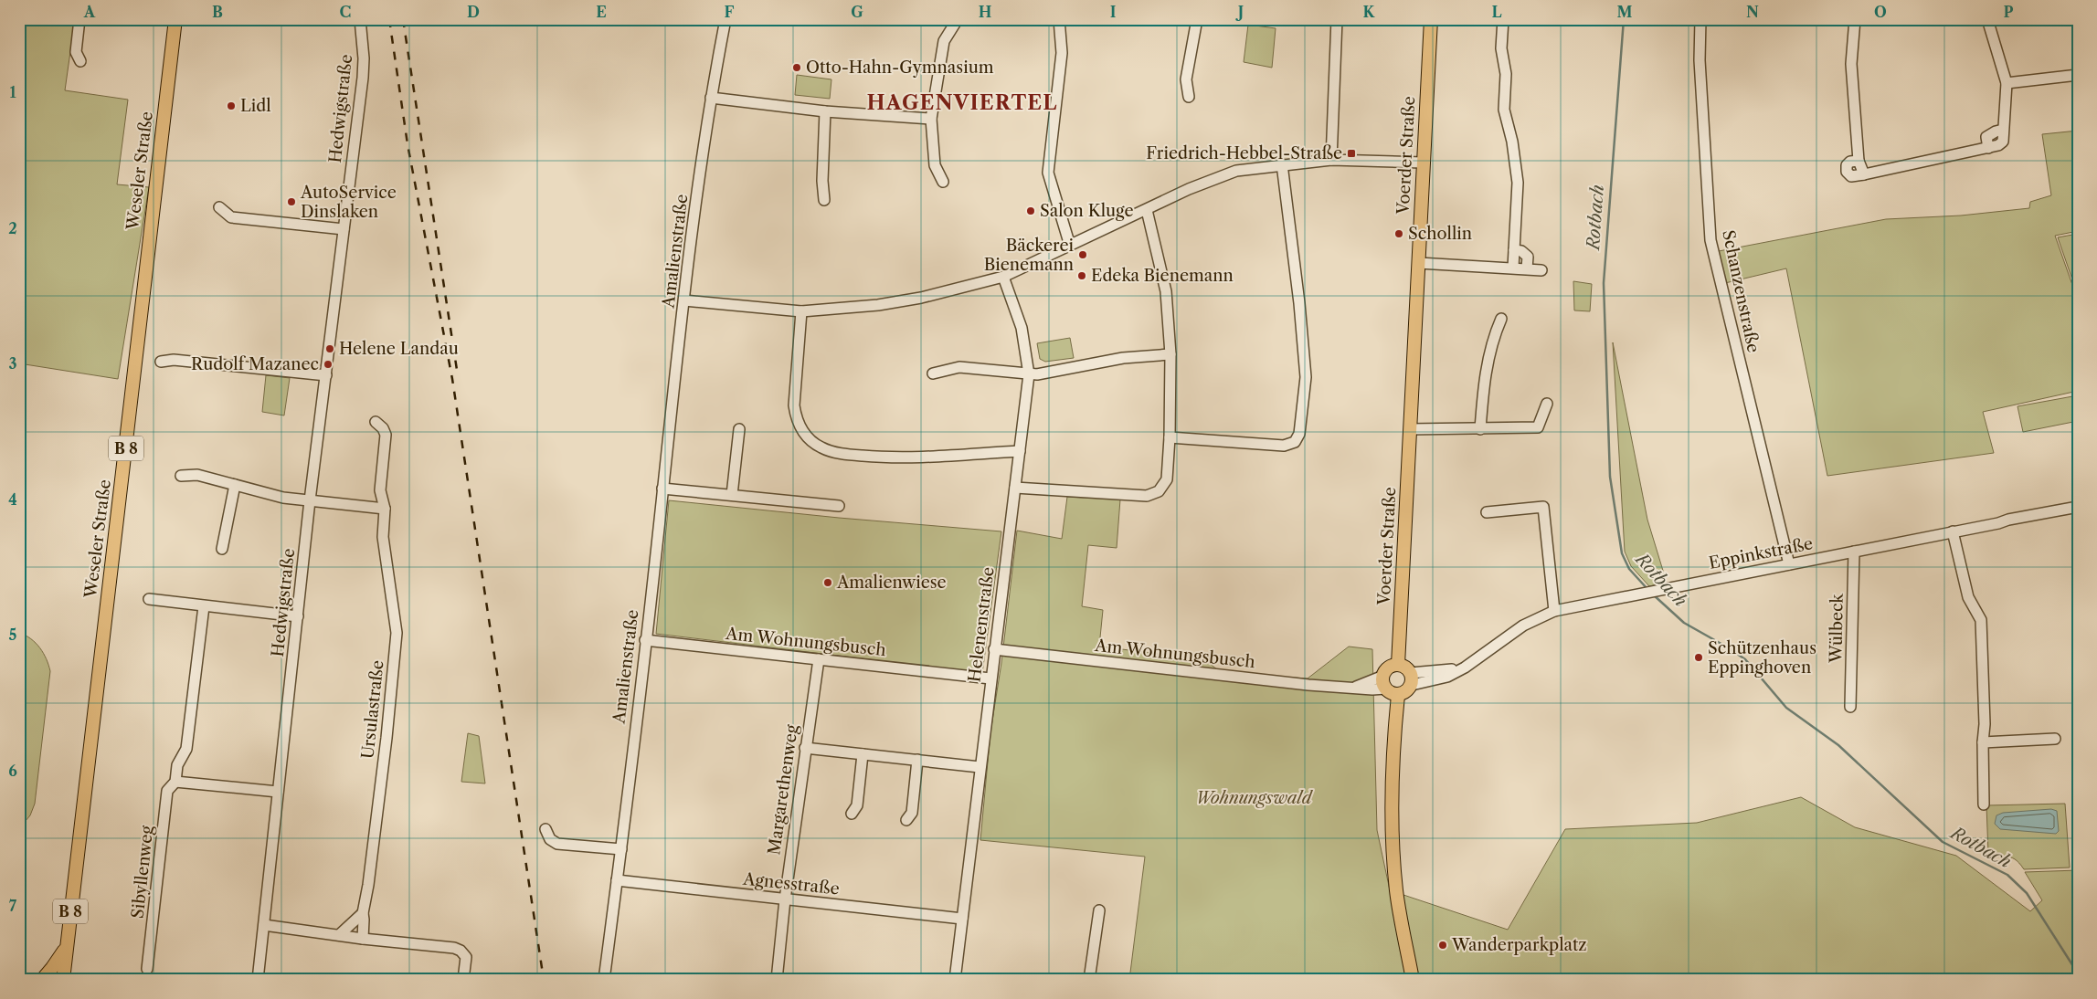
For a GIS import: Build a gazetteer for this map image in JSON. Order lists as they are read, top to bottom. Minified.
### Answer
{"streets":{"main road":["Voerder Straße","Weseler Straße","B 8"],"street":["Hedwigstraße","Amalienstraße","Schanzenstraße","Eppinkstraße","Helenenstraße","Wülbeck","Am Wohnungsbusch","Ursulastraße","Margarethenweg","Sibyllenweg","Agnesstraße"]},"crossings":[["Voerder Straße","Eppinkstraße"],["Voerder Straße","Am Wohnungsbusch"],["Amalienstraße","Am Wohnungsbusch"],["Amalienstraße","Agnesstraße"],["Schanzenstraße","Eppinkstraße"],["Eppinkstraße","Wülbeck"],["Eppinkstraße","Am Wohnungsbusch"],["Helenenstraße","Am Wohnungsbusch"],["Helenenstraße","Agnesstraße"],["Am Wohnungsbusch","Margarethenweg"],["Margarethenweg","Agnesstraße"]],"districts":["HAGENVIERTEL"],"water":["Rotbach"],"parks":["Wohnungswald"],"places":{"other":["Otto-Hahn-Gymnasium","Lidl","AutoService Dinslaken","Salon Kluge","Schollin","Bäckerei Bienemann","Edeka Bienemann","Helene Landau","Rudolf Mazanec","Amalienwiese","Schützenhaus Eppinghoven","Wanderparkplatz"],"transit":["Friedrich-Hebbel-Straße"]},"grid":{"columns":["A","B","C","D","E","F","G","H","I","J","K","L","M","N","O","P"],"rows":["1","2","3","4","5","6","7"]}}
